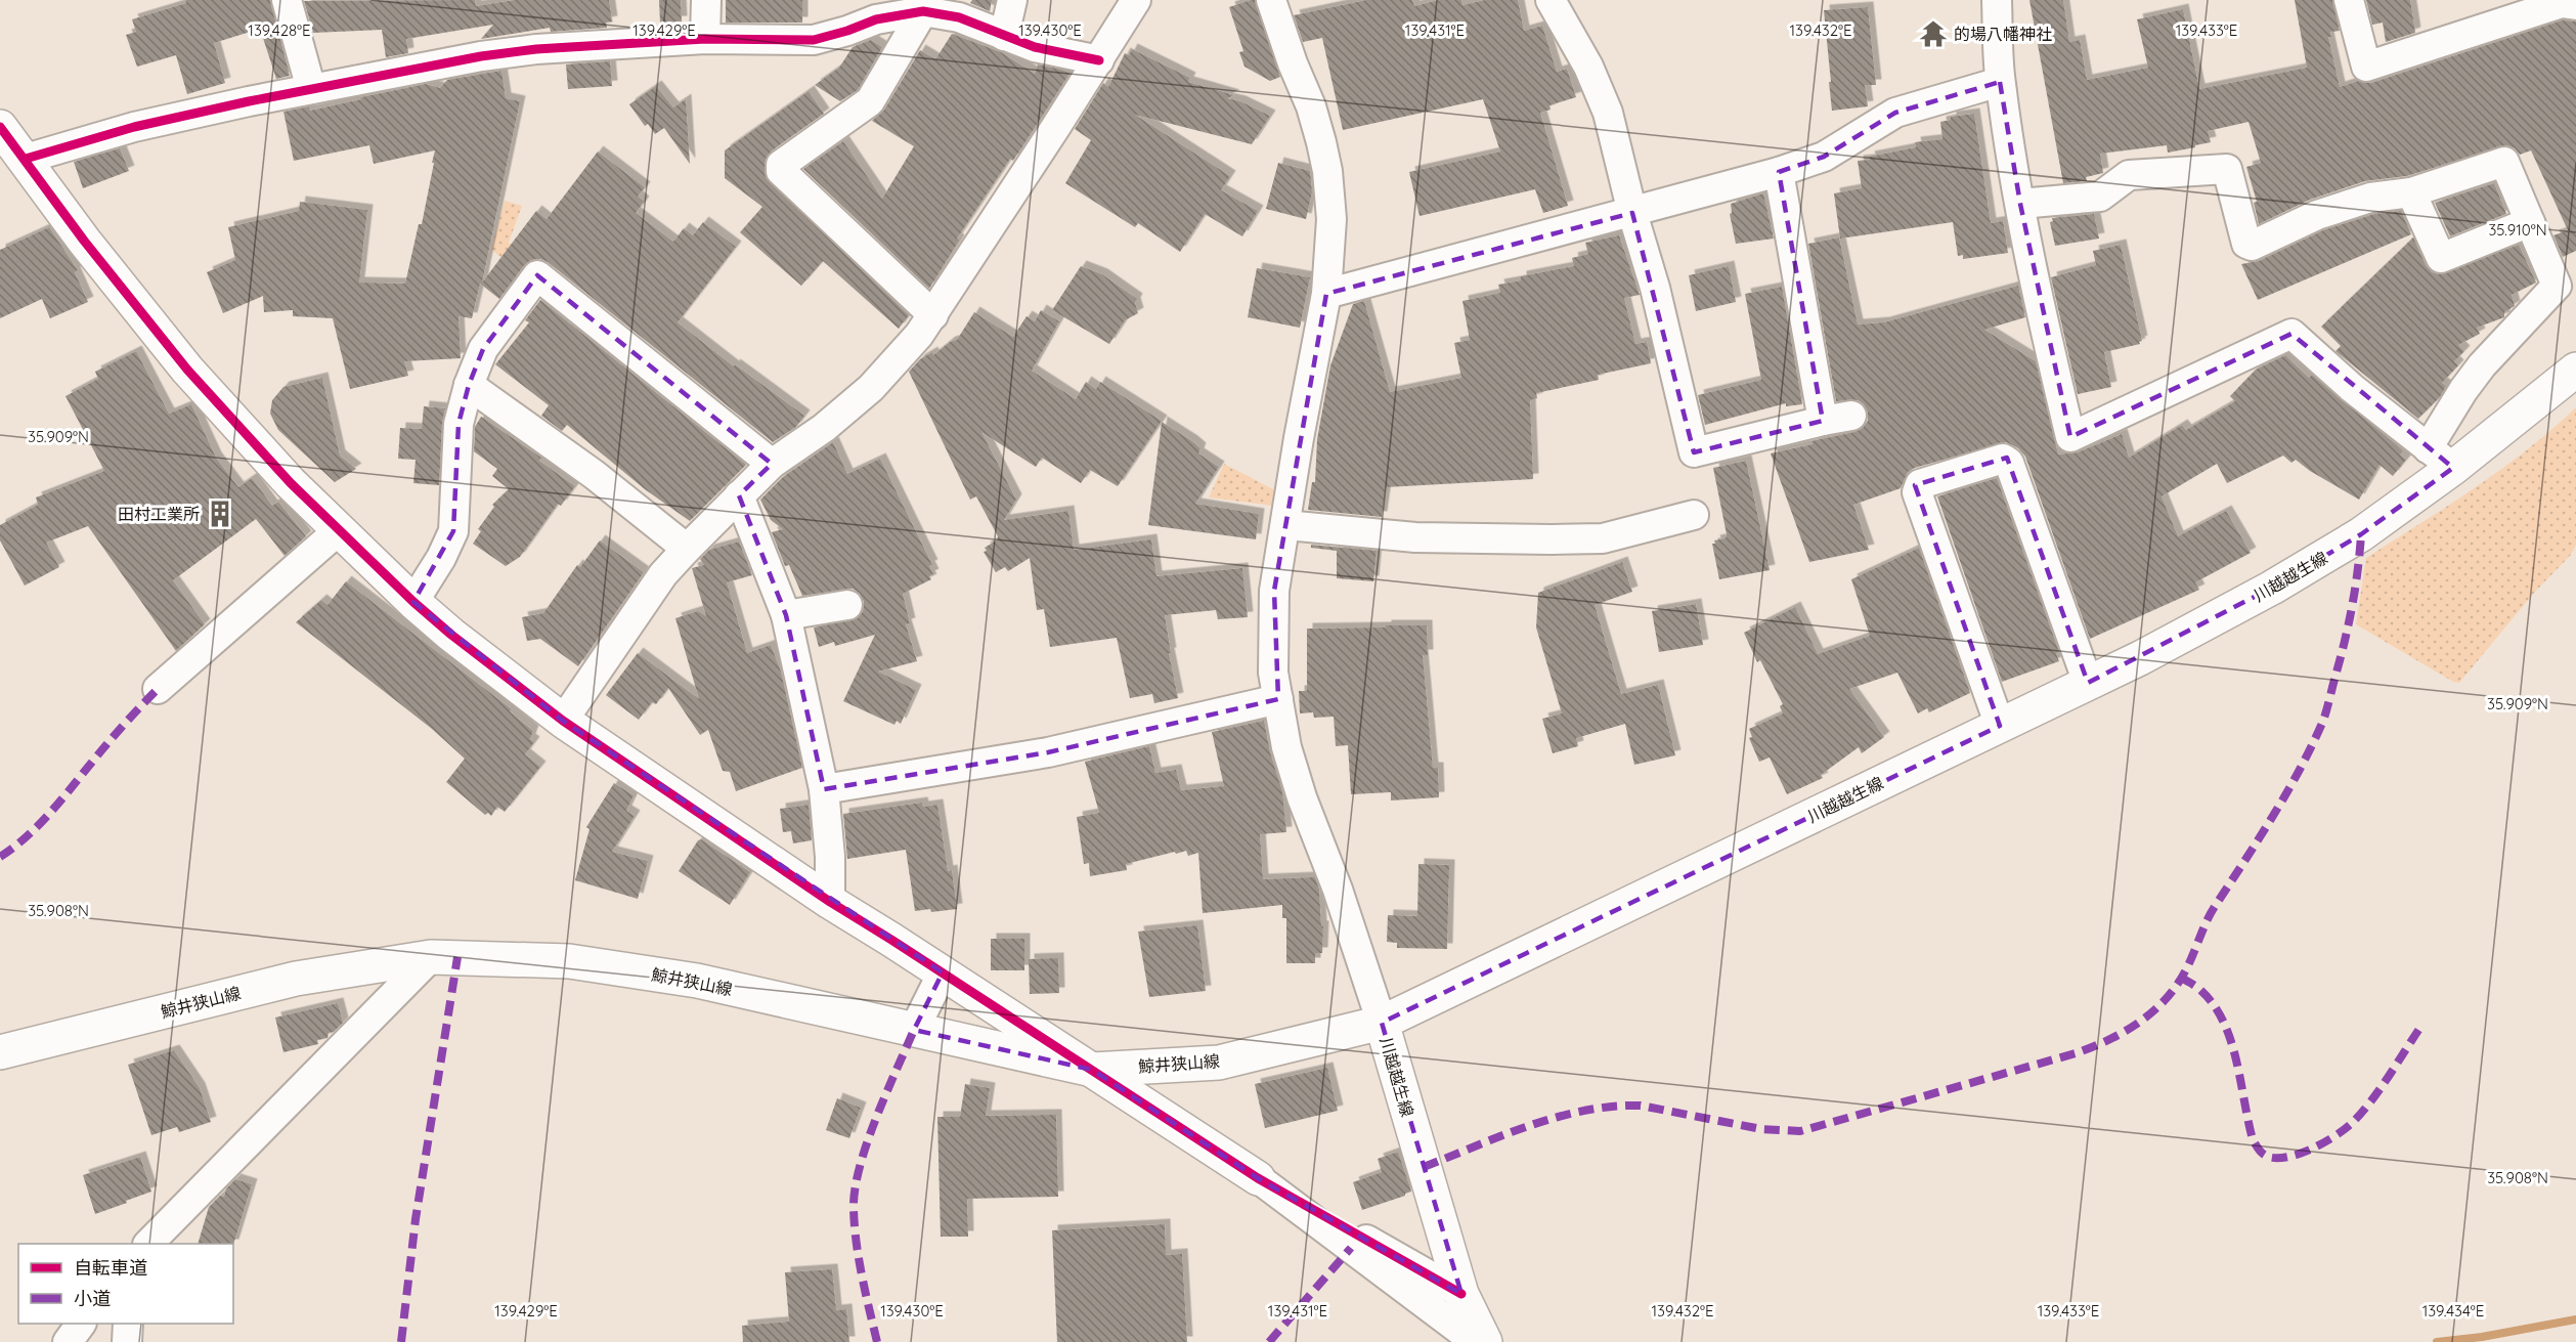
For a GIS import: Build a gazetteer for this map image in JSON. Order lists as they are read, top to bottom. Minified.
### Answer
{"streets":{"main road":["川越越生線","鯨井狭山線"]},"crossings":[["川越越生線","鯨井狭山線"]],"places":{"temple":["的場八幡神社"],"building":["田村工業所"]},"legend":["自転車道","小道"],"coordinates":["139.428°E","139.429°E","139.430°E","139.431°E","139.432°E","139.433°E","35.910°N","35.909°N","35.908°N","139.434°E"]}
